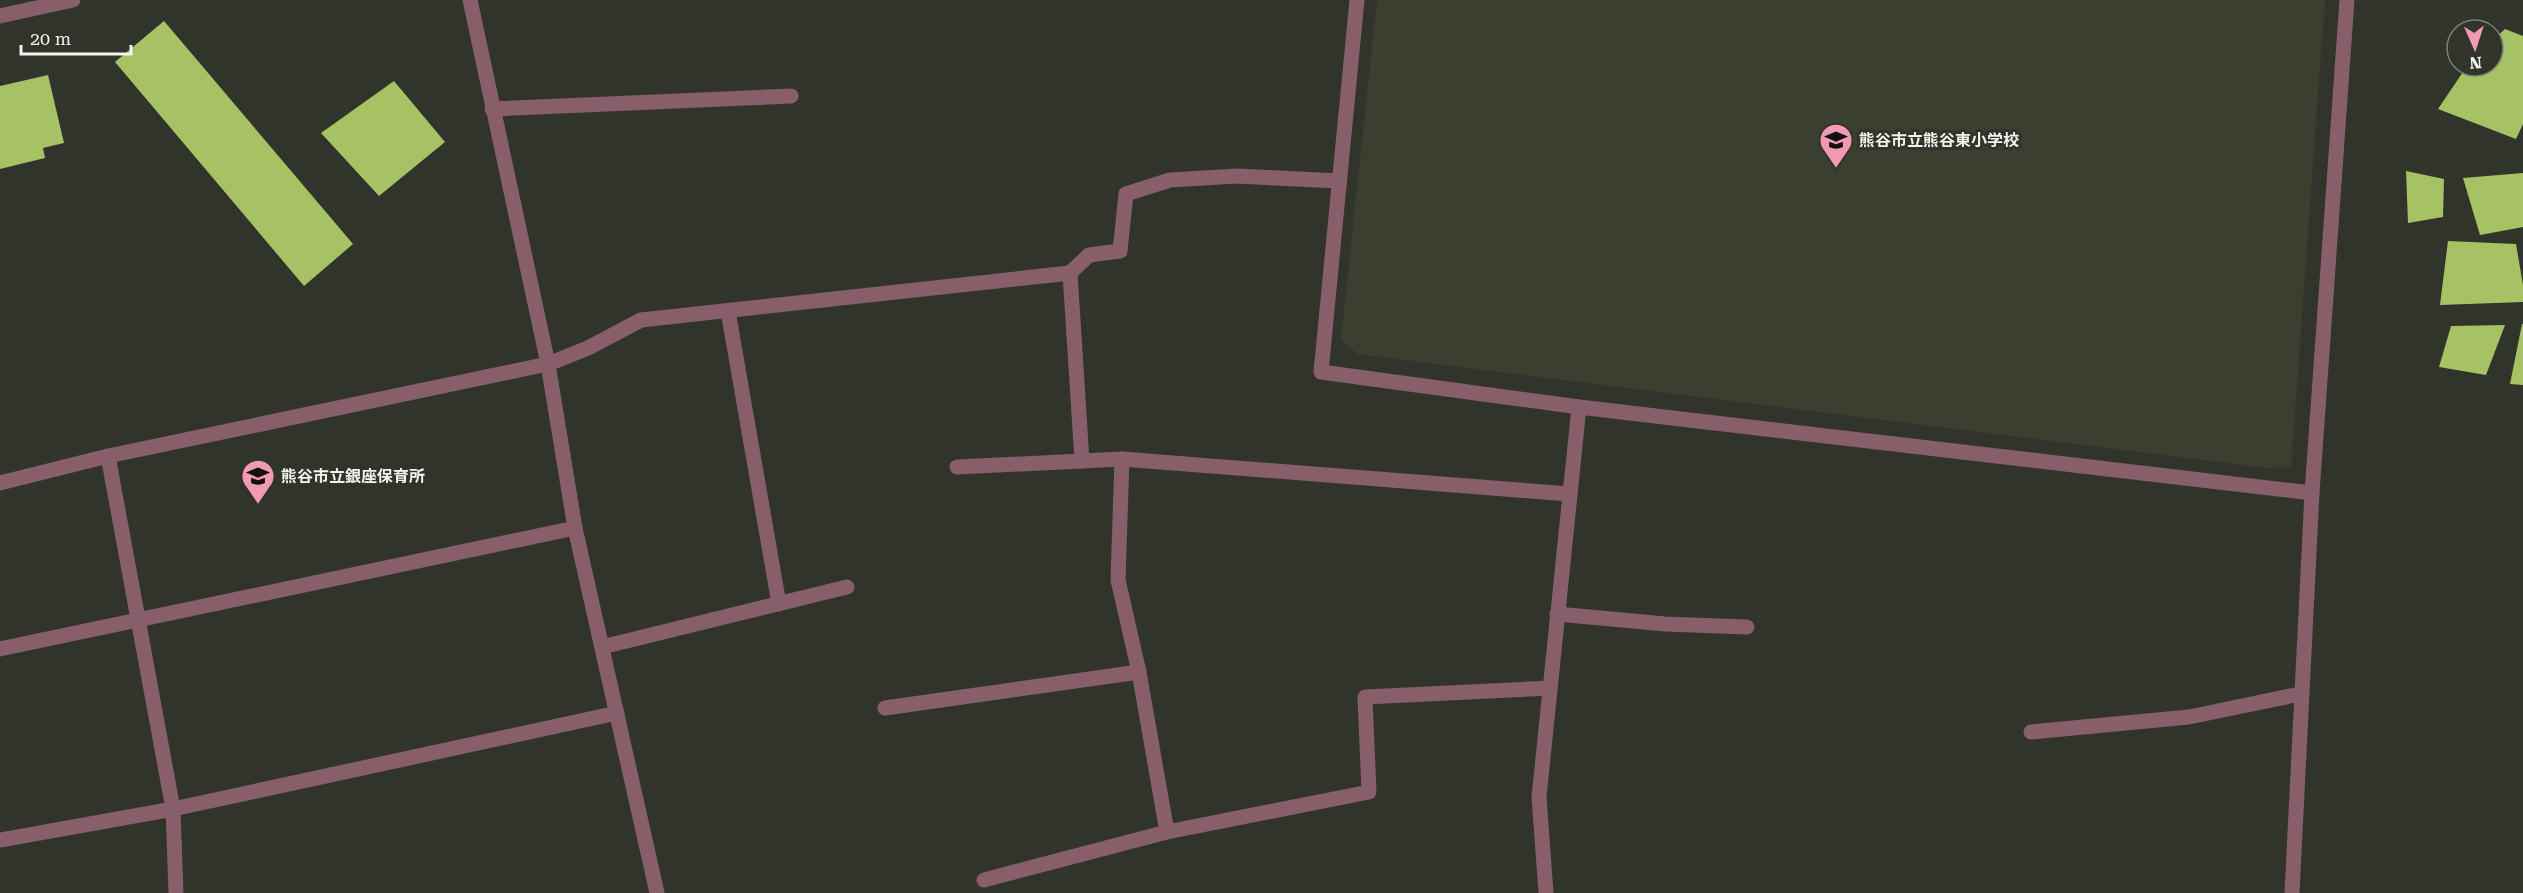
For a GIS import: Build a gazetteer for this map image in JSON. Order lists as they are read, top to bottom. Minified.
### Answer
{"places":{"school or university":["熊谷市立熊谷東小学校","熊谷市立銀座保育所"]},"scale_bar":"20 m","north":"bottom"}
